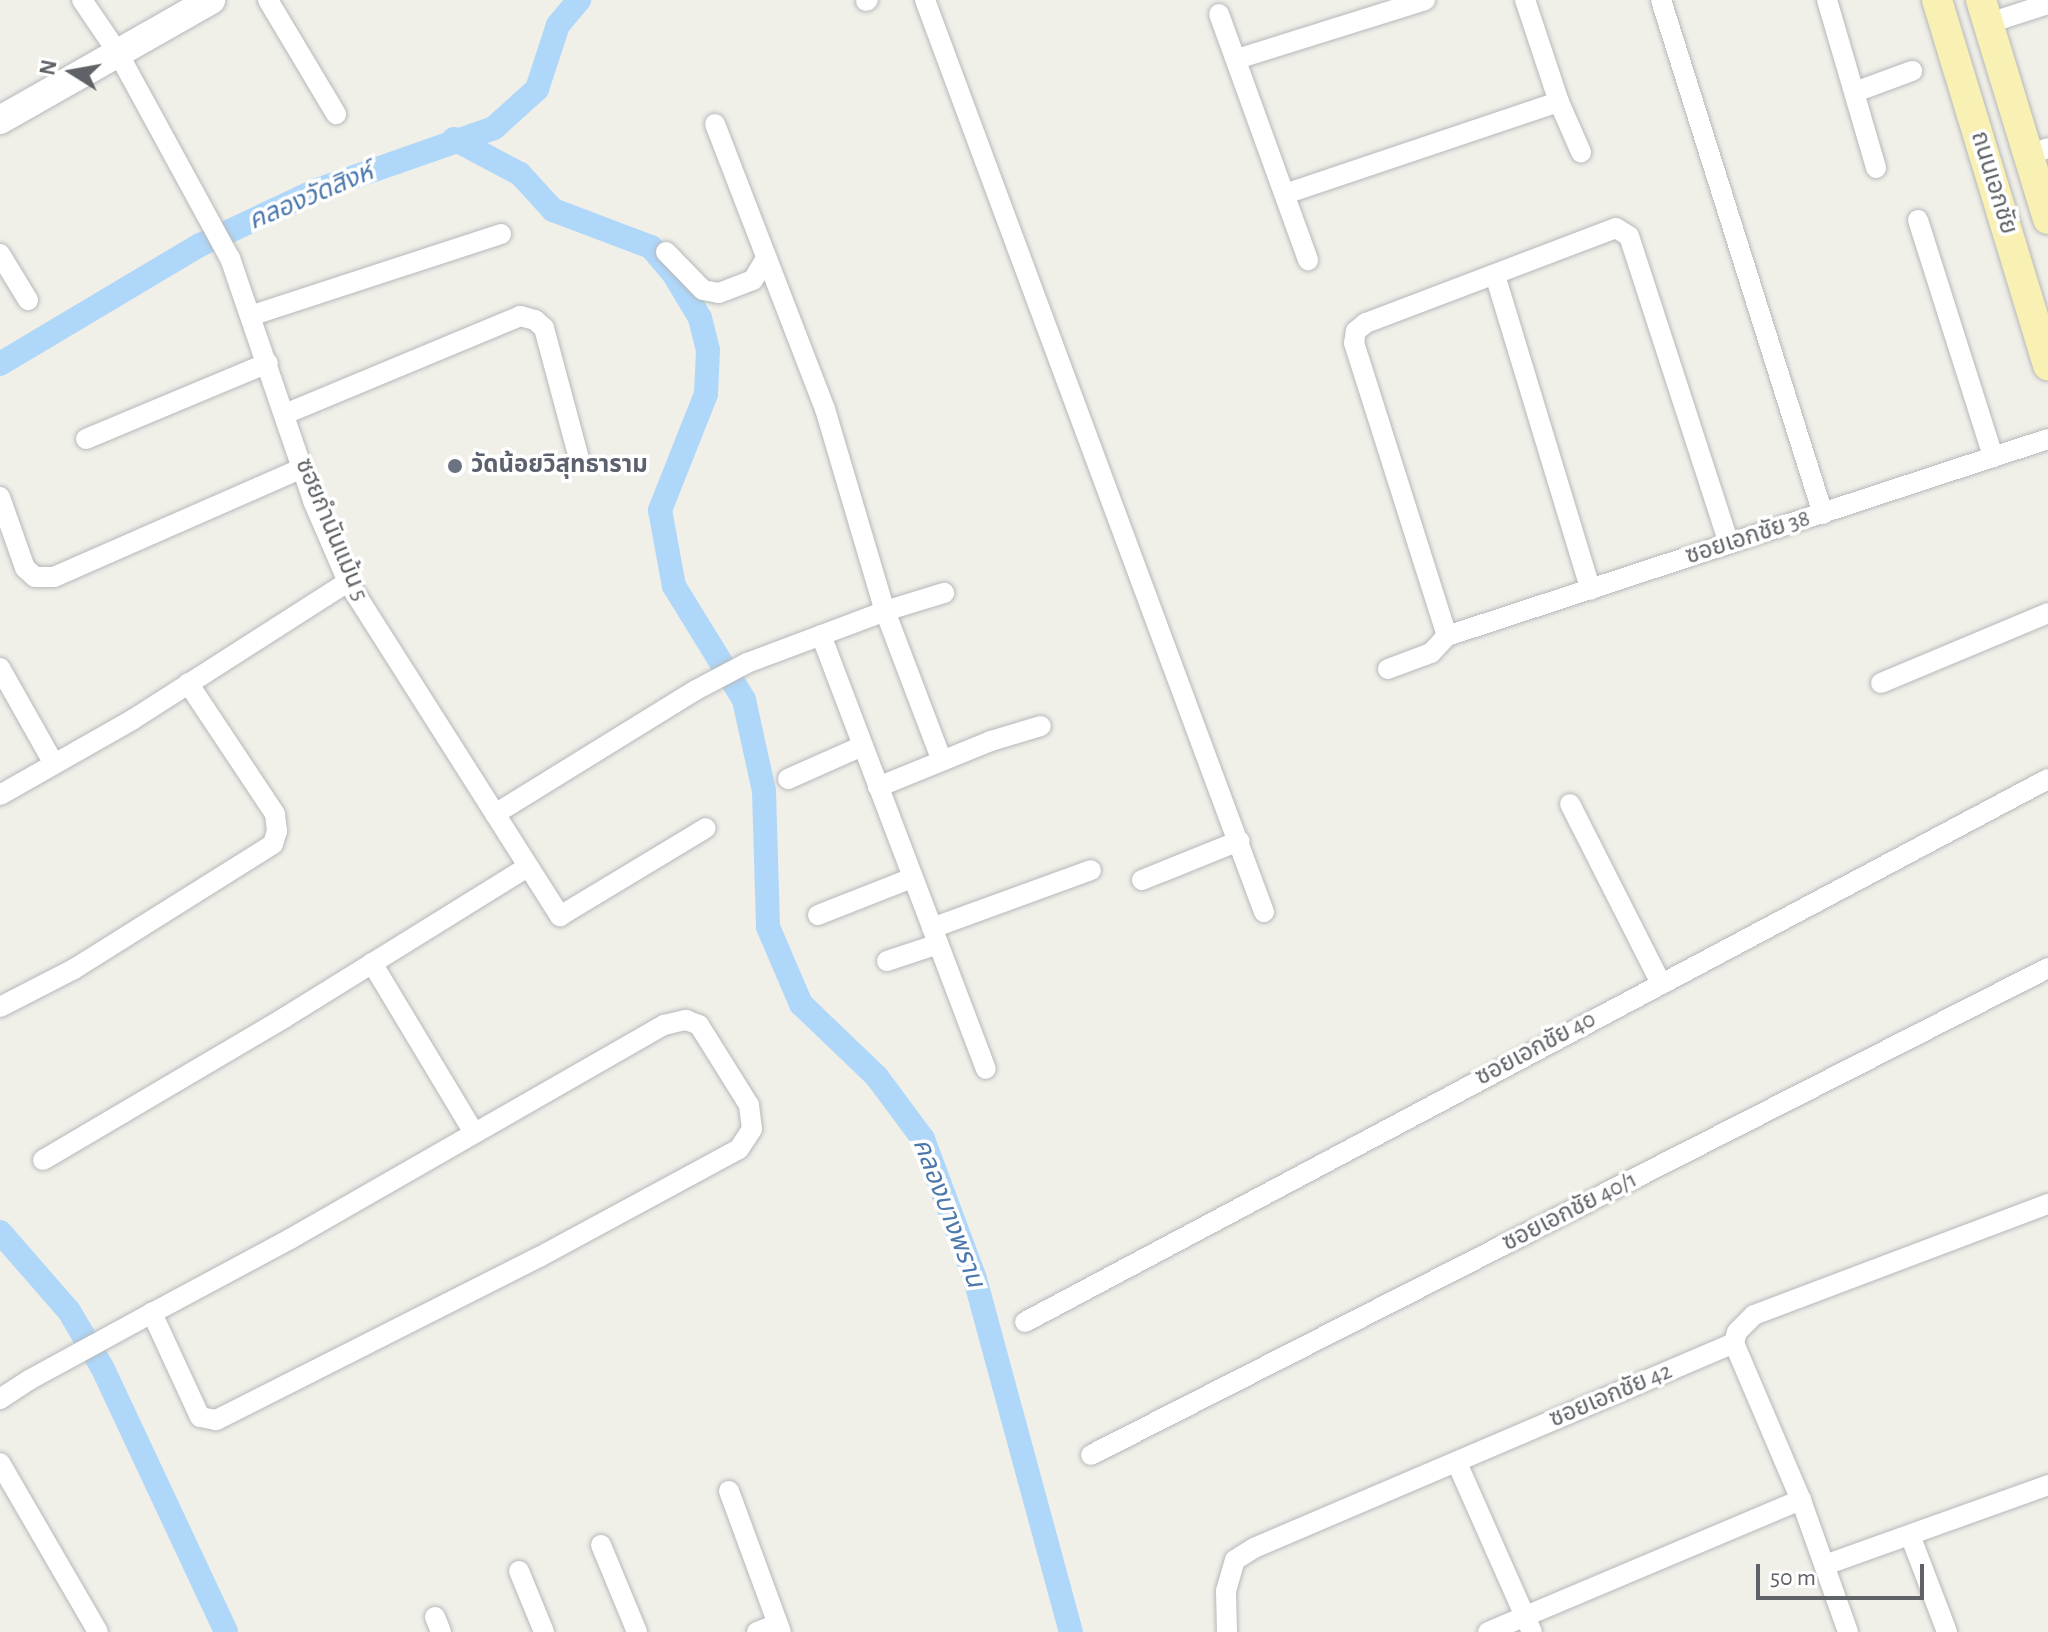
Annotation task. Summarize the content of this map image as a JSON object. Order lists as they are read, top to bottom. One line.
{"streets":{"main road":["ถนนเอกชัย"],"street":["ซฮยกำนันแม้น 5","ซอยเอกชัย 38","ซอยเอกชัย 40","ซอยเอกชัย 40/1","ซอยเอกชัย 42"]},"water":["คลองวัดสิงห์","คลองบางพราน"],"places":["วัดน้อยวิสุทธาราม"],"scale_bar":"50 m","north":"left"}
